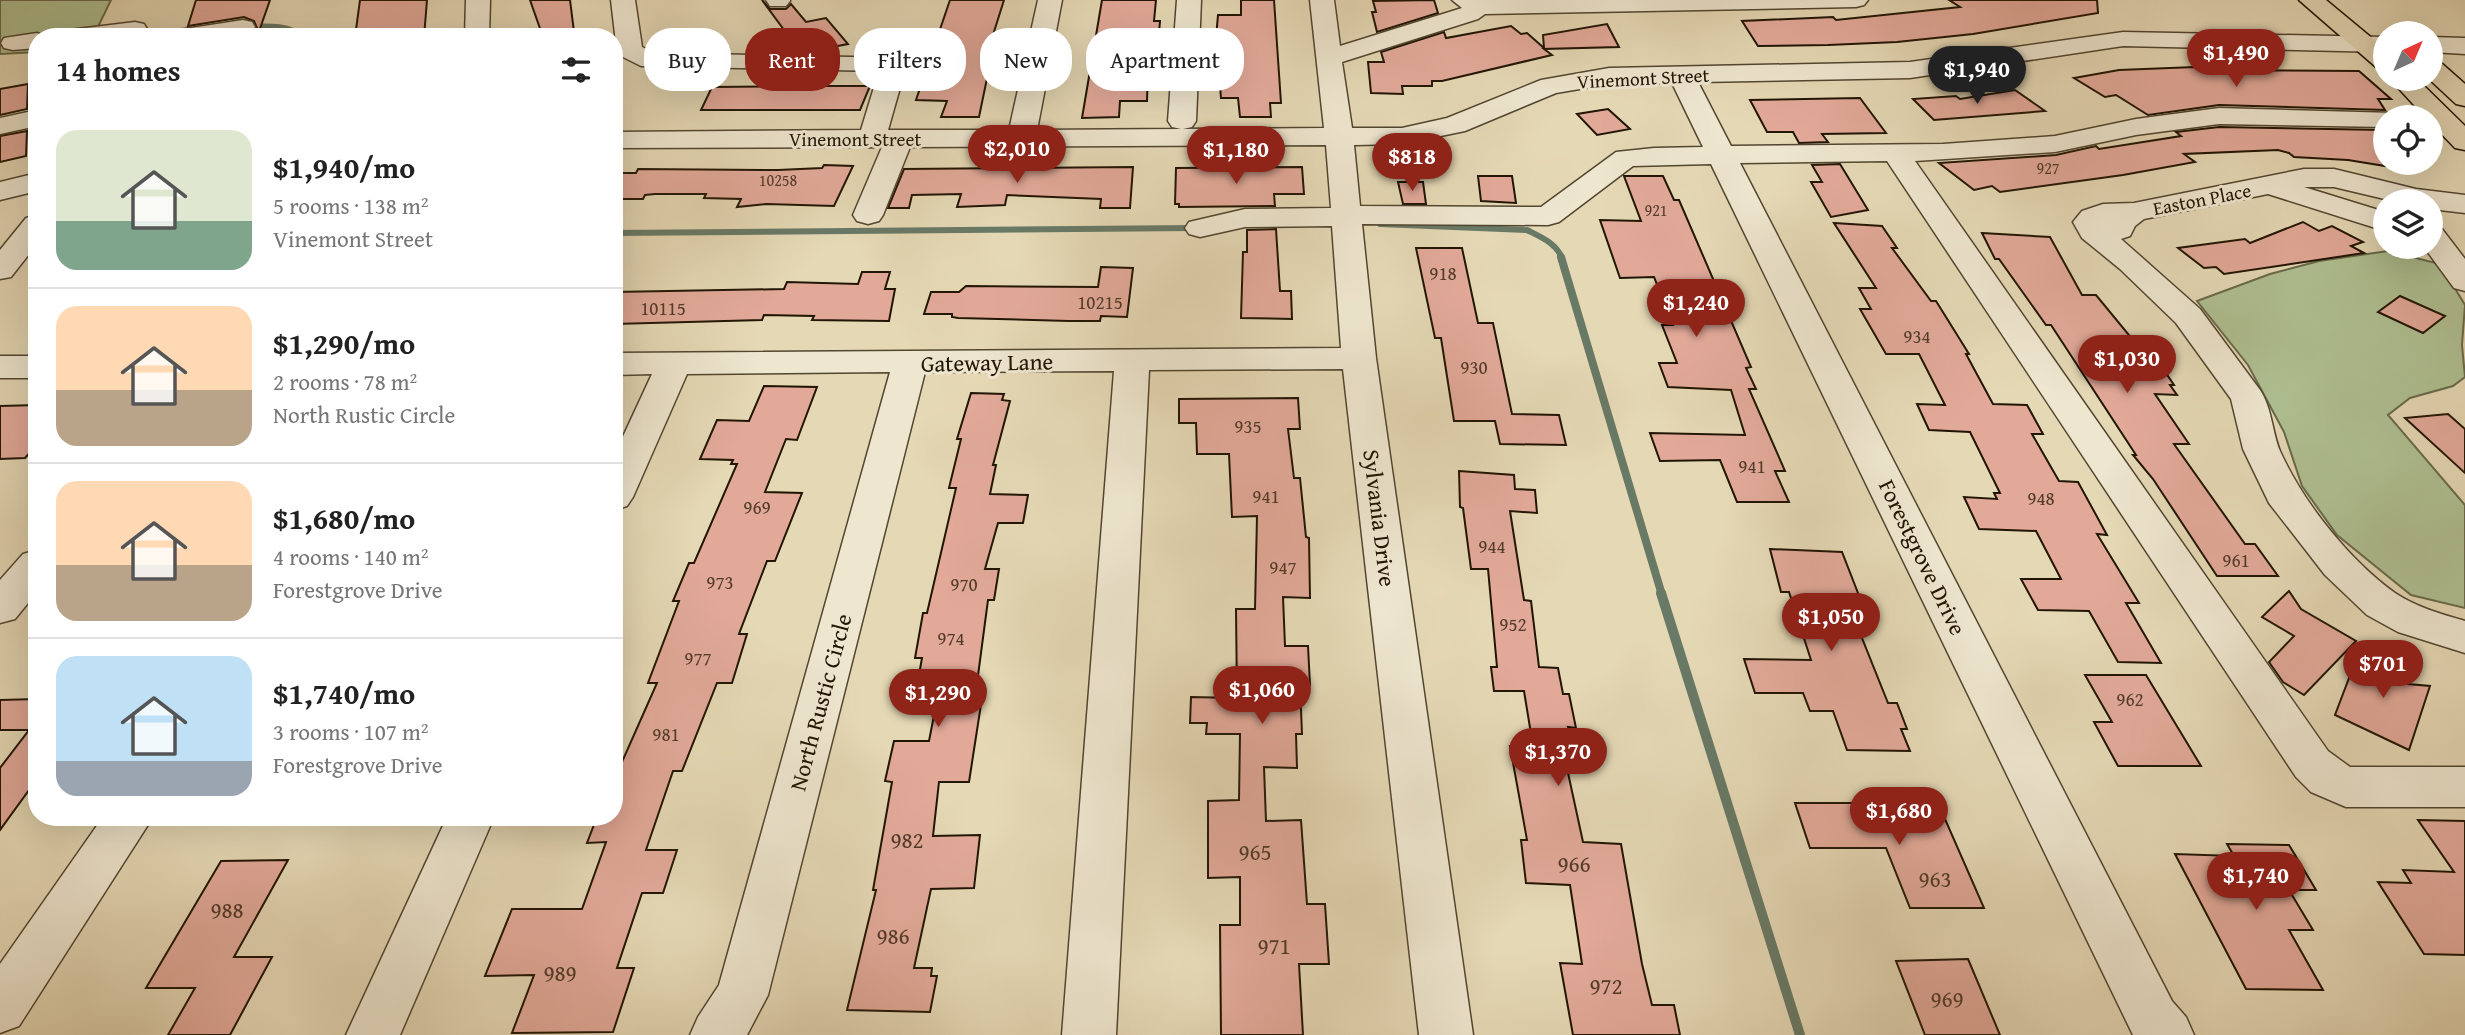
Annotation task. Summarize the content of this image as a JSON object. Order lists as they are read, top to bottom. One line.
{"streets":{"street":["Vinemont Street","Easton Place","Gateway Lane","Sylvania Drive","Forestgrove Drive","North Rustic Circle"]},"crossings":[["Vinemont Street","Sylvania Drive"],["Vinemont Street","Forestgrove Drive"],["Gateway Lane","Sylvania Drive"],["Gateway Lane","North Rustic Circle"]],"house_numbers":["927","10258","921","918","10215","10115","934","930","935","941","941","948","969","944","961","947","973","970","952","974","977","962","981","982","965","966","963","988","986","971","989","972","969"],"north":"top right","page":{"chip":["Buy","Rent","Filters","New","Apartment"],"heading":"14 homes","price":["$1,490","$1,940","$2,010","$1,180","$818","$1,240","$1,030","$1,050","$701","$1,060","$1,290","$1,370","$1,680","$1,740"],"list":[{"name":"$1,940/mo","note":"5 rooms · 138 m² · Vinemont Street"},{"name":"$1,290/mo","note":"2 rooms · 78 m² · North Rustic Circle"},{"name":"$1,680/mo","note":"4 rooms · 140 m² · Forestgrove Drive"},{"name":"$1,740/mo","note":"3 rooms · 107 m² · Forestgrove Drive"}]}}
